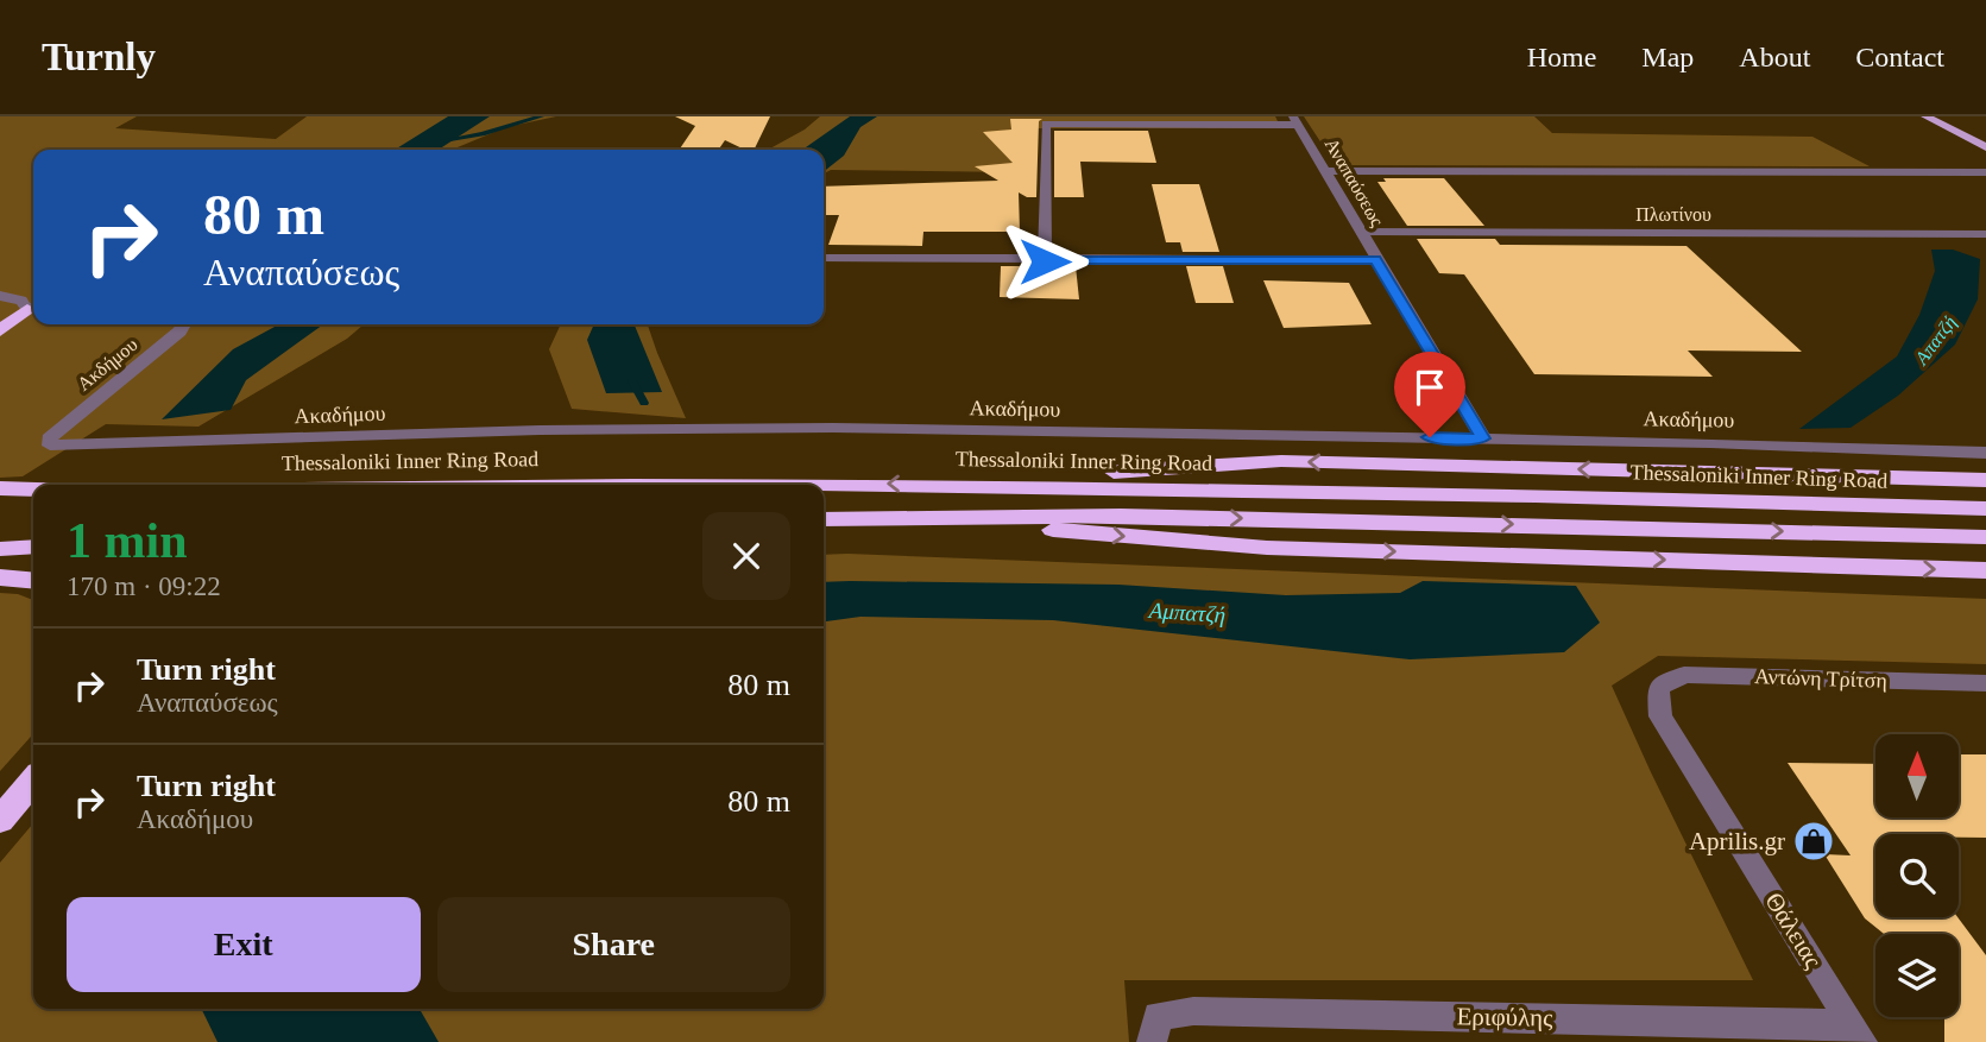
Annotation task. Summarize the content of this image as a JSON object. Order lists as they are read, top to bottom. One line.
{"streets":{"highway":["Thessaloniki Inner Ring Road"],"street":["Αναπαύσεως","Πλωτίνου","Ακδήμου","Ακαδήμου","Αντώνη Τρίτση","Θάλειας","Εριφύλης"]},"crossings":[["Αναπαύσεως","Πλωτίνου"],["Αναπαύσεως","Ακαδήμου"],["Ακδήμου","Ακαδήμου"],["Αντώνη Τρίτση","Θάλειας"],["Θάλειας","Εριφύλης"]],"water":["Απατζή","Αμπατζή"],"places":{"shop":["Aprilis.gr"]},"north":"top","page":{"header":"Turnly","nav":["Home","Map","About","Contact"],"turn":["80 m","Αναπαύσεως"],"heading":["1 min","170 m · 09:22"],"list":[{"name":"Turn right","note":"Αναπαύσεως","value":"80 m"},{"name":"Turn right","note":"Ακαδήμου","value":"80 m"}],"buttons":["Exit","Share"]}}
